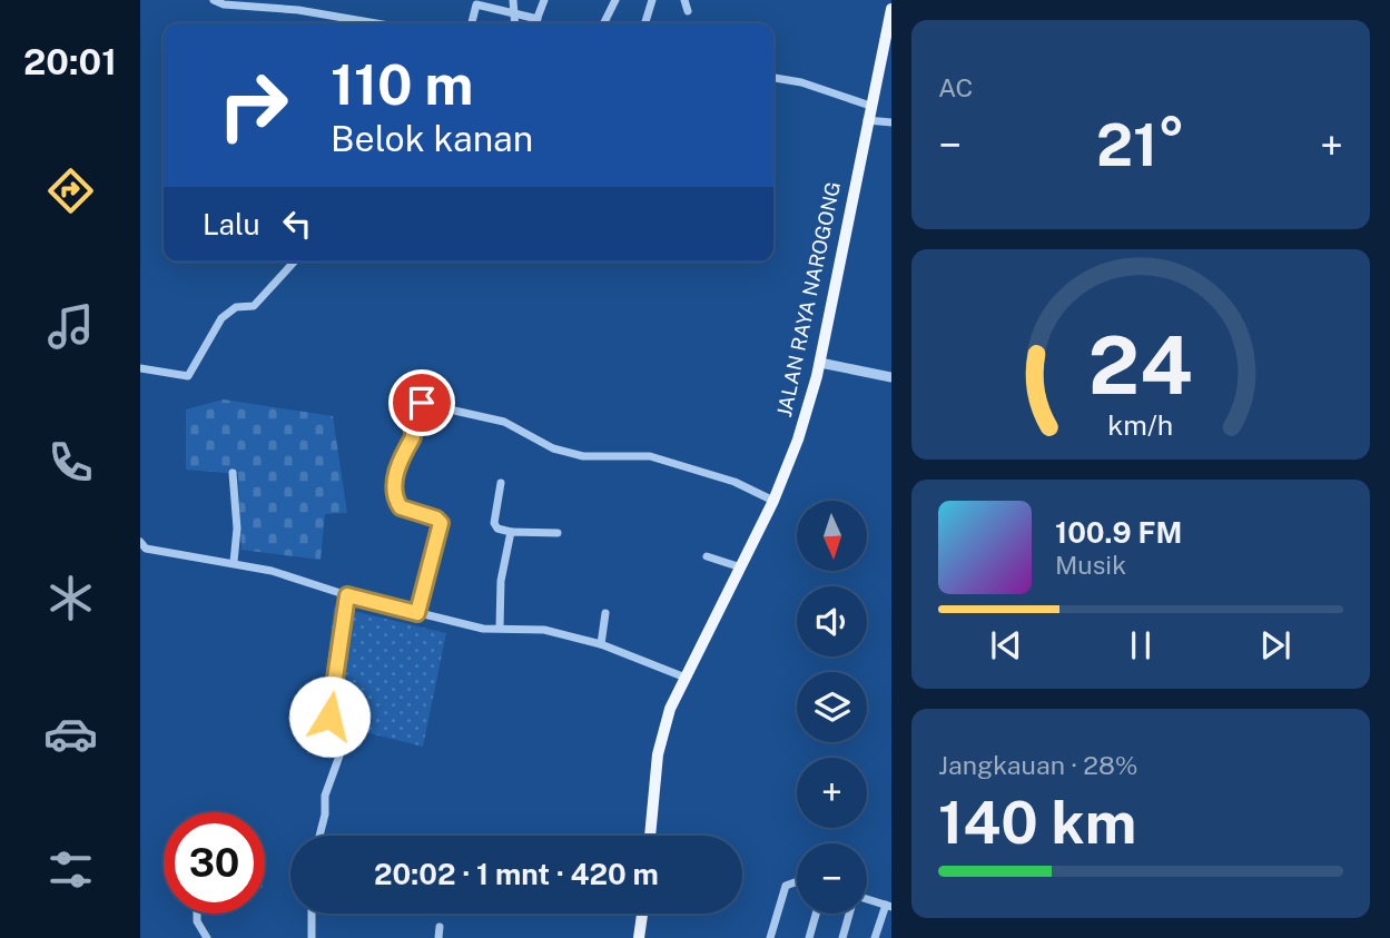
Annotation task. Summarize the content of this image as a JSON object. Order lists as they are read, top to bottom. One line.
{"streets":{"main road":["JALAN RAYA NAROGONG"]},"north":"bottom","page":{"tabs":"20:01","tile":["AC",["Jangkauan · 28%","140 km"]],"turn":["110 m","Belok kanan"],"heat":["−","21°","+"],"then":"Lalu","map_buttons":["+","−"],"song":["100.9 FM","Musik"],"limit":"30","trip":"20:02 · 1 mnt · 420 m","gauge":["24","km/h"]}}
